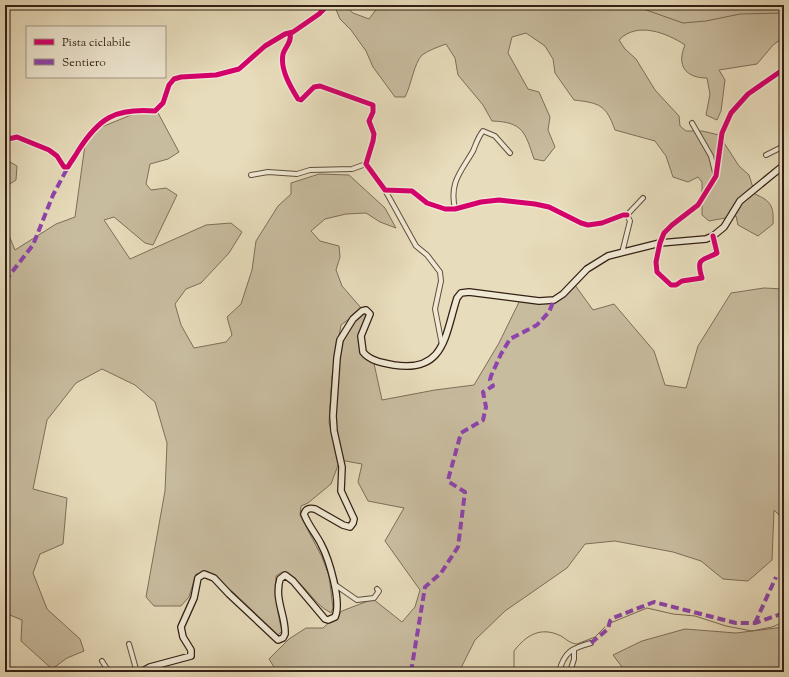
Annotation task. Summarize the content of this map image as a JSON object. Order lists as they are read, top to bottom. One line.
{"legend":["Pista ciclabile","Sentiero"]}
